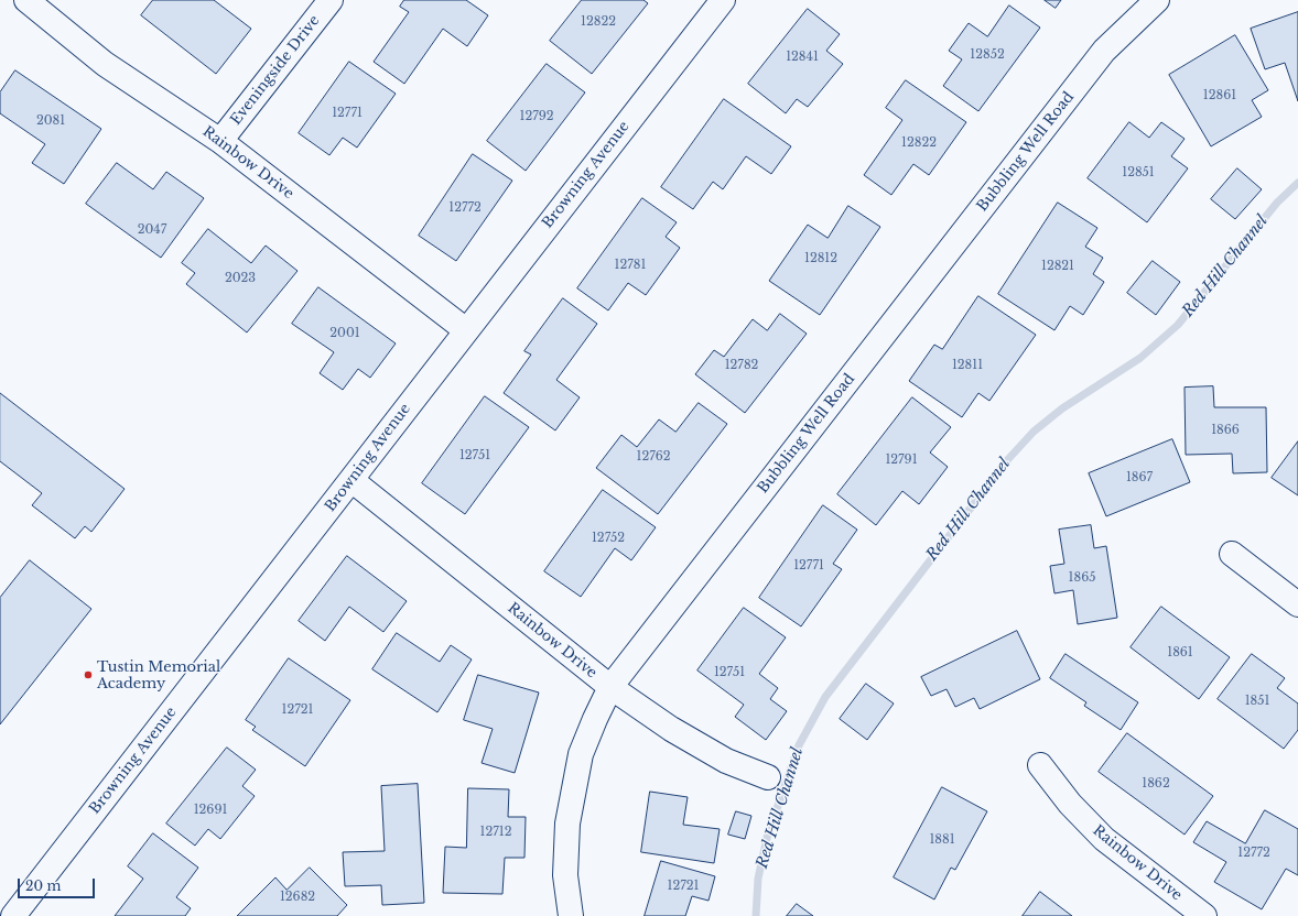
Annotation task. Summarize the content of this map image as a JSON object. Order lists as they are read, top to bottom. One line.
{"streets":{"street":["Eveningside Drive","Bubbling Well Road","Rainbow Drive","Browning Avenue"]},"crossings":[["Eveningside Drive","Rainbow Drive"],["Bubbling Well Road","Rainbow Drive"],["Rainbow Drive","Browning Avenue"]],"water":["Red Hill Channel"],"places":["Tustin Memorial Academy"],"house_numbers":["12822","12852","12841","12861","12771","12792","2081","12822","12851","12772","2047","12812","12781","12821","2023","2001","12782","12811","1866","12751","12762","12791","1867","12752","12771","1865","1861","12751","1851","12721","1862","12691","12712","1881","12772","12721","12682"],"scale_bar":"20 m"}
